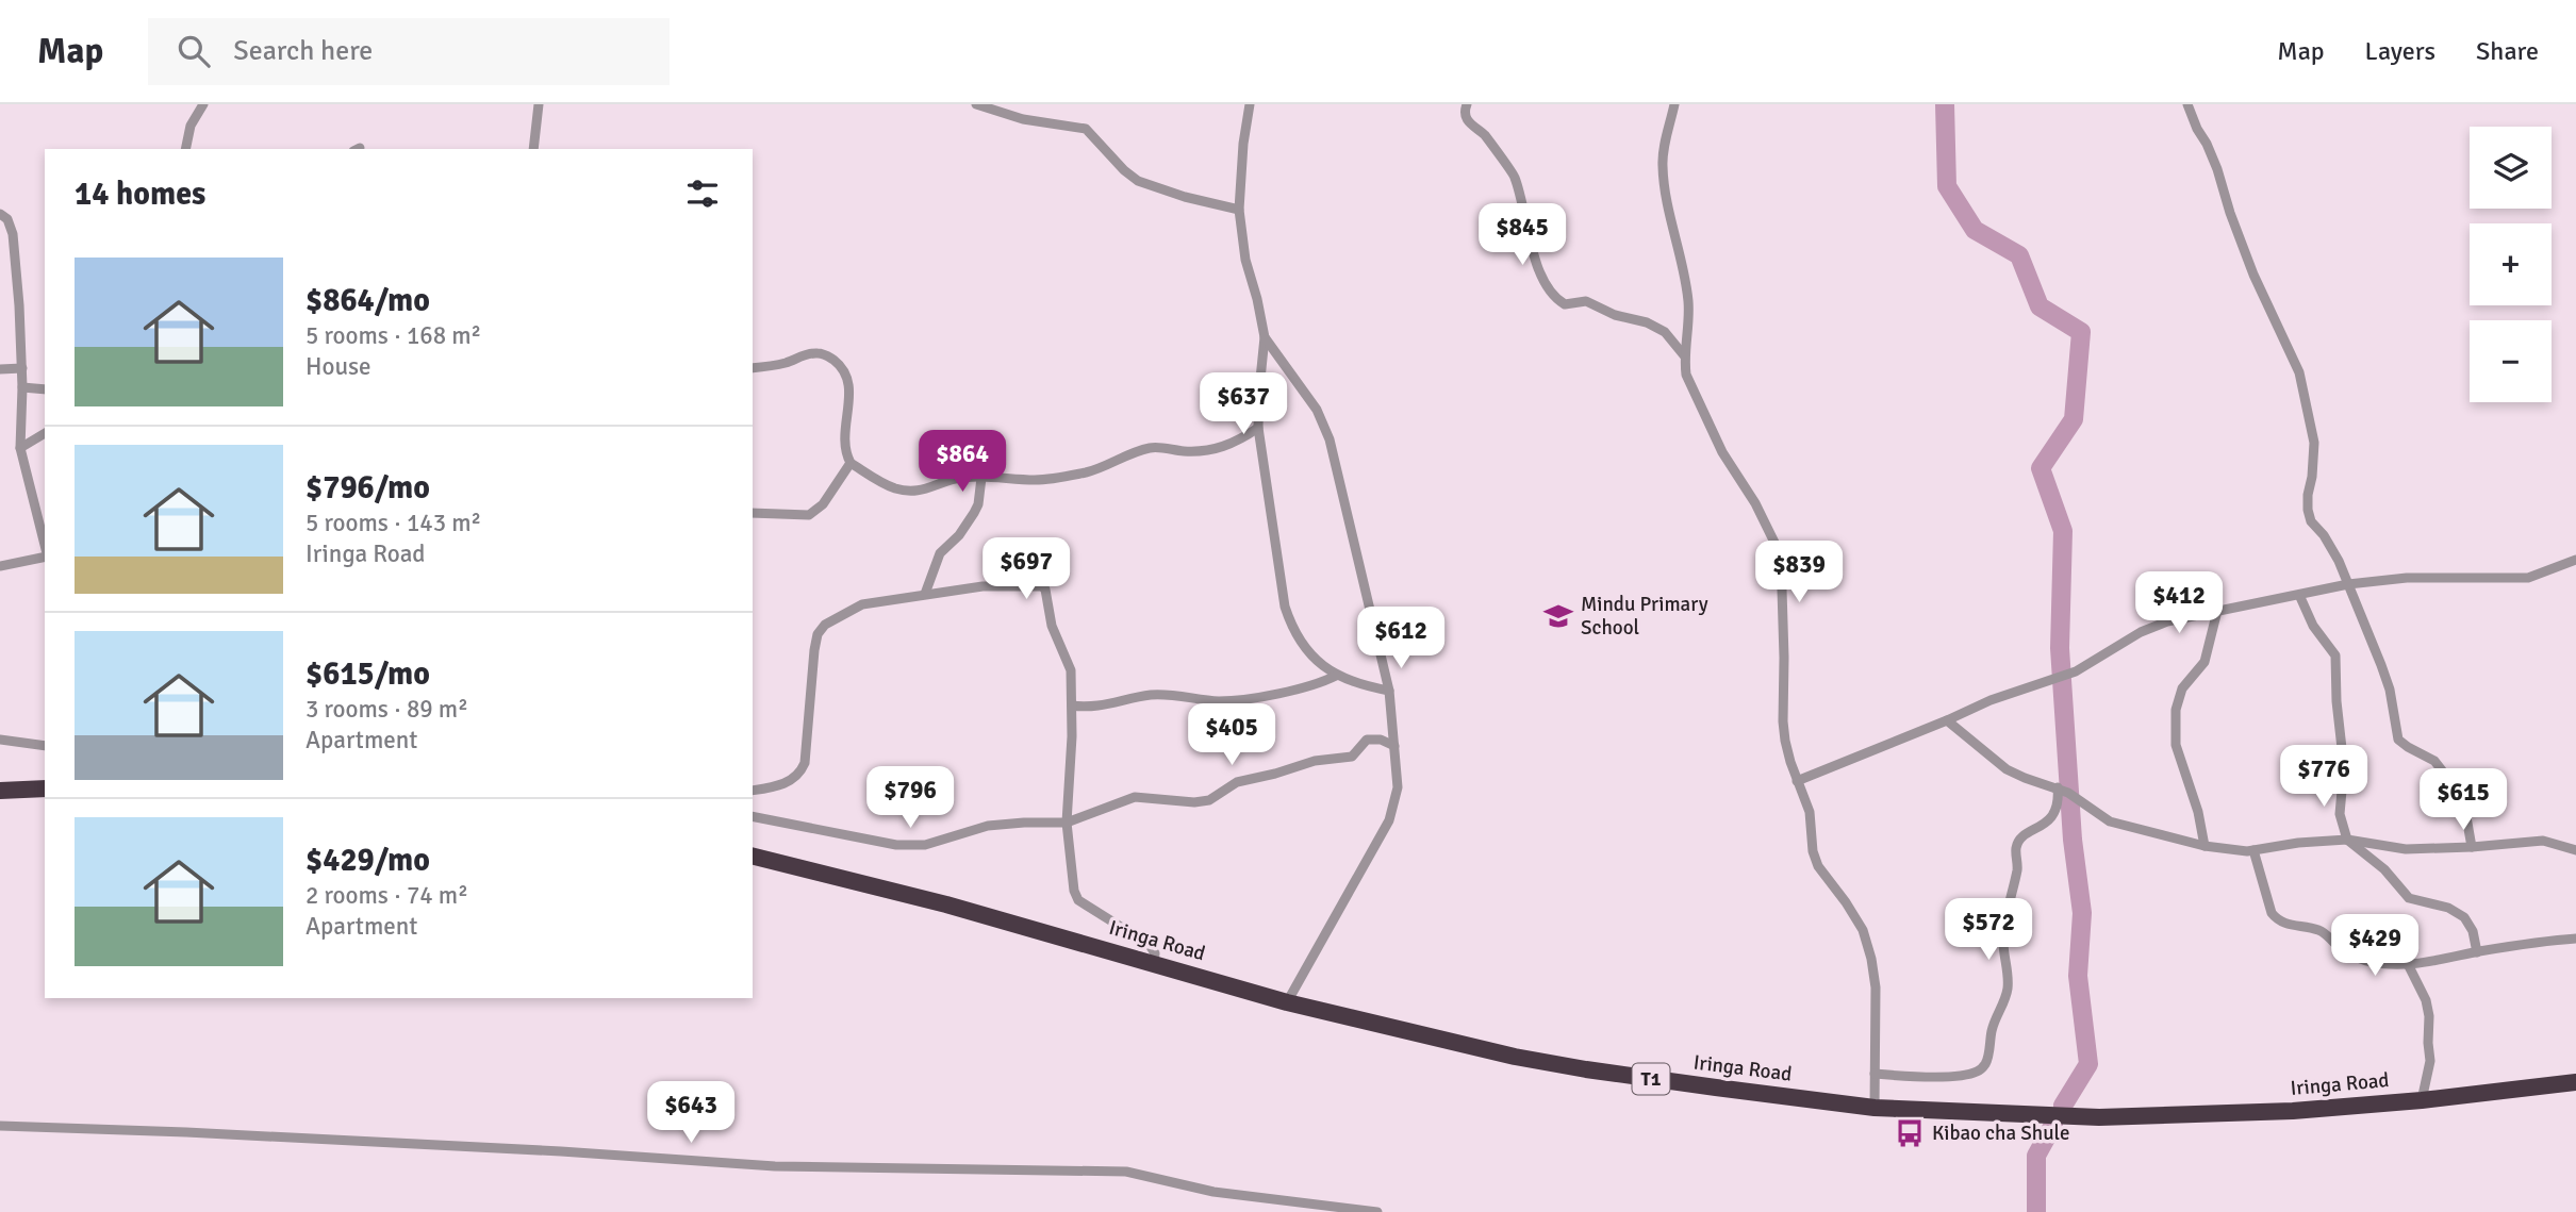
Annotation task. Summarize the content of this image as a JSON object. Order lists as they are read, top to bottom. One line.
{"streets":{"highway":["Iringa Road","T1"]},"places":{"school or university":["Mindu Primary School"],"bus stop":["Kibao cha Shule"]},"page":{"header":"Map","search":"Search here","nav":["Map","Layers","Share"],"map_buttons":["+","−"],"heading":"14 homes","price":["$845","$637","$864","$697","$839","$412","$612","$405","$776","$796","$615","$572","$429","$643"],"list":[{"name":"$864/mo","note":"5 rooms · 168 m² · House"},{"name":"$796/mo","note":"5 rooms · 143 m² · Iringa Road"},{"name":"$615/mo","note":"3 rooms · 89 m² · Apartment"},{"name":"$429/mo","note":"2 rooms · 74 m² · Apartment"}]}}
